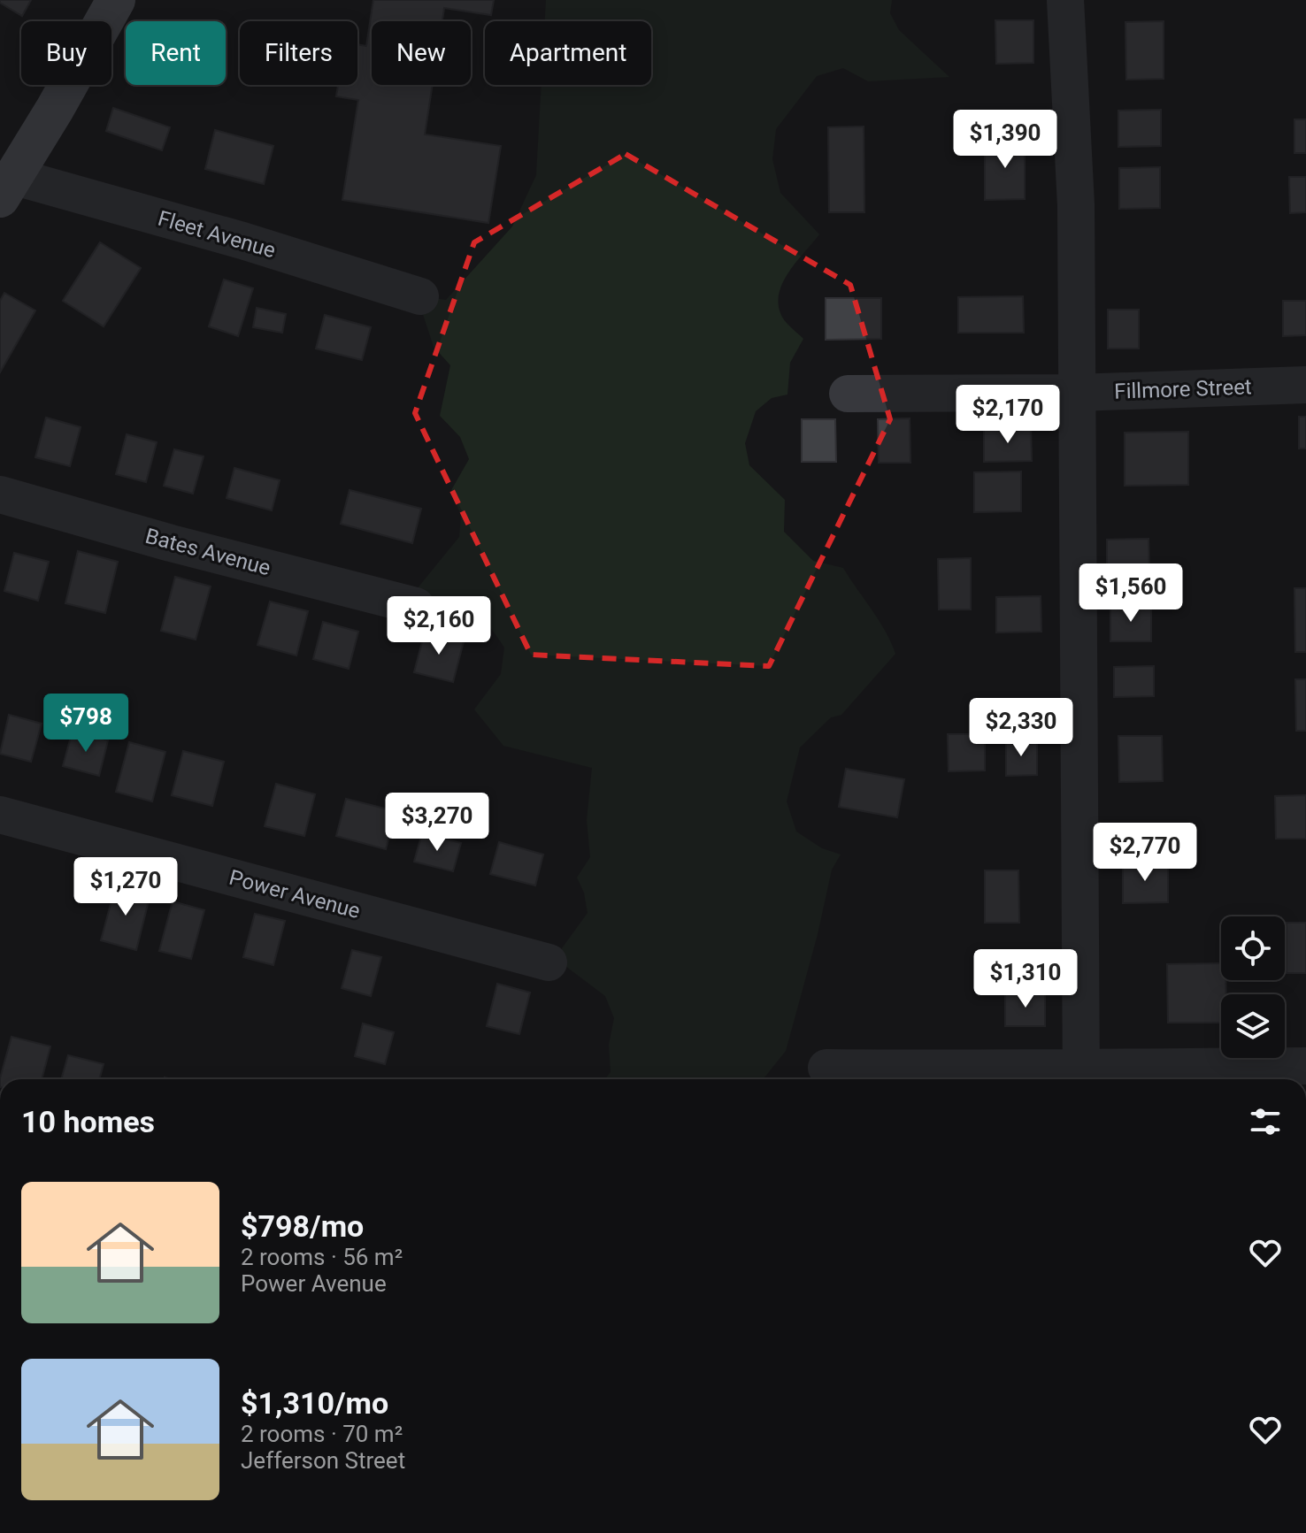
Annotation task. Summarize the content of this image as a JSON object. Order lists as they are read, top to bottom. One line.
{"streets":{"street":["Fleet Avenue","Fillmore Street","Bates Avenue","Power Avenue"]},"page":{"chip":["Buy","Rent","Filters","New","Apartment"],"price":["$1,390","$2,170","$1,560","$2,160","$798","$2,330","$3,270","$2,770","$1,270","$1,310"],"heading":"10 homes","list":[{"name":"$798/mo","note":"2 rooms · 56 m² · Power Avenue"},{"name":"$1,310/mo","note":"2 rooms · 70 m² · Jefferson Street"}]}}
